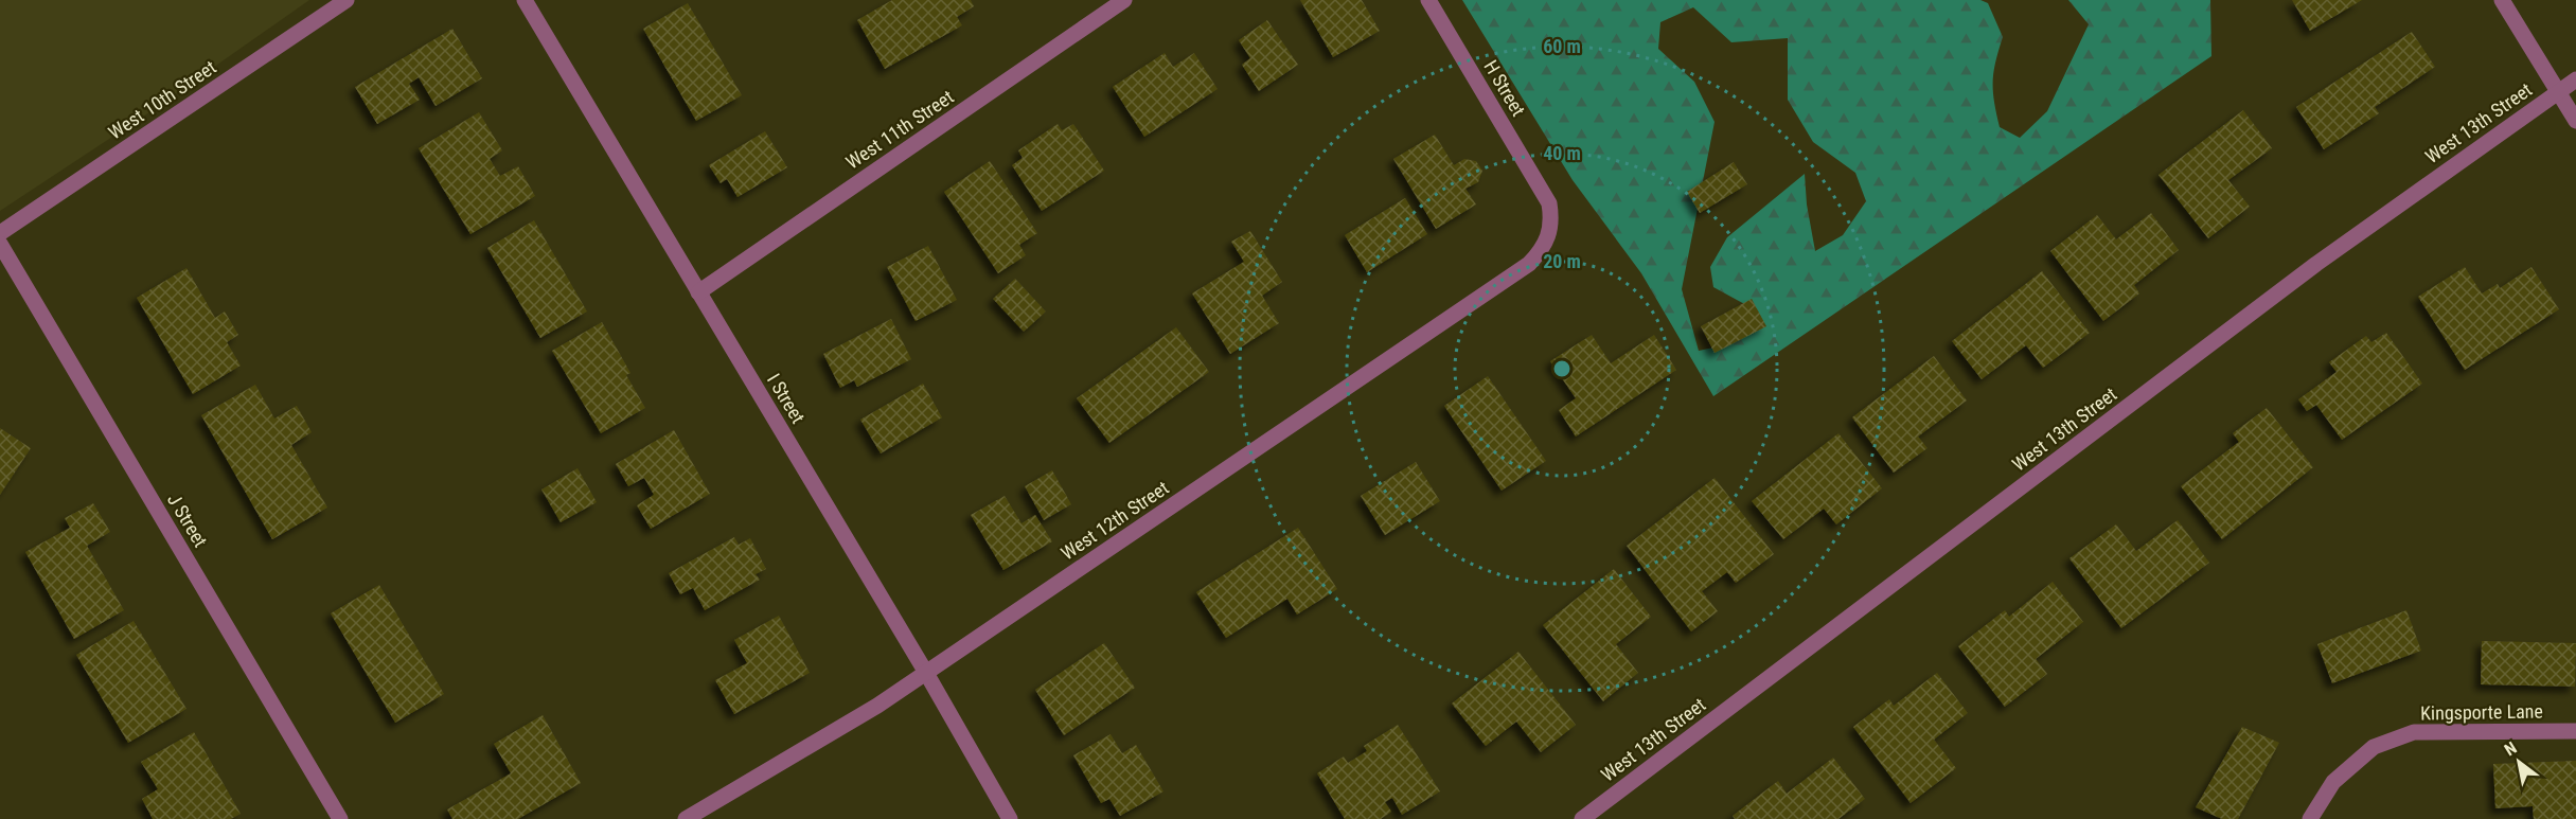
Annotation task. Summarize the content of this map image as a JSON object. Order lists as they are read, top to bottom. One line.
{"streets":{"street":["H Street","West 10th Street","West 13th Street","West 11th Street","I Street","J Street","West 12th Street","Kingsporte Lane"]},"crossings":[["H Street","West 12th Street"],["West 11th Street","I Street"],["I Street","West 12th Street"]],"north":"top left","rings":["60 m","40 m","20 m"]}
